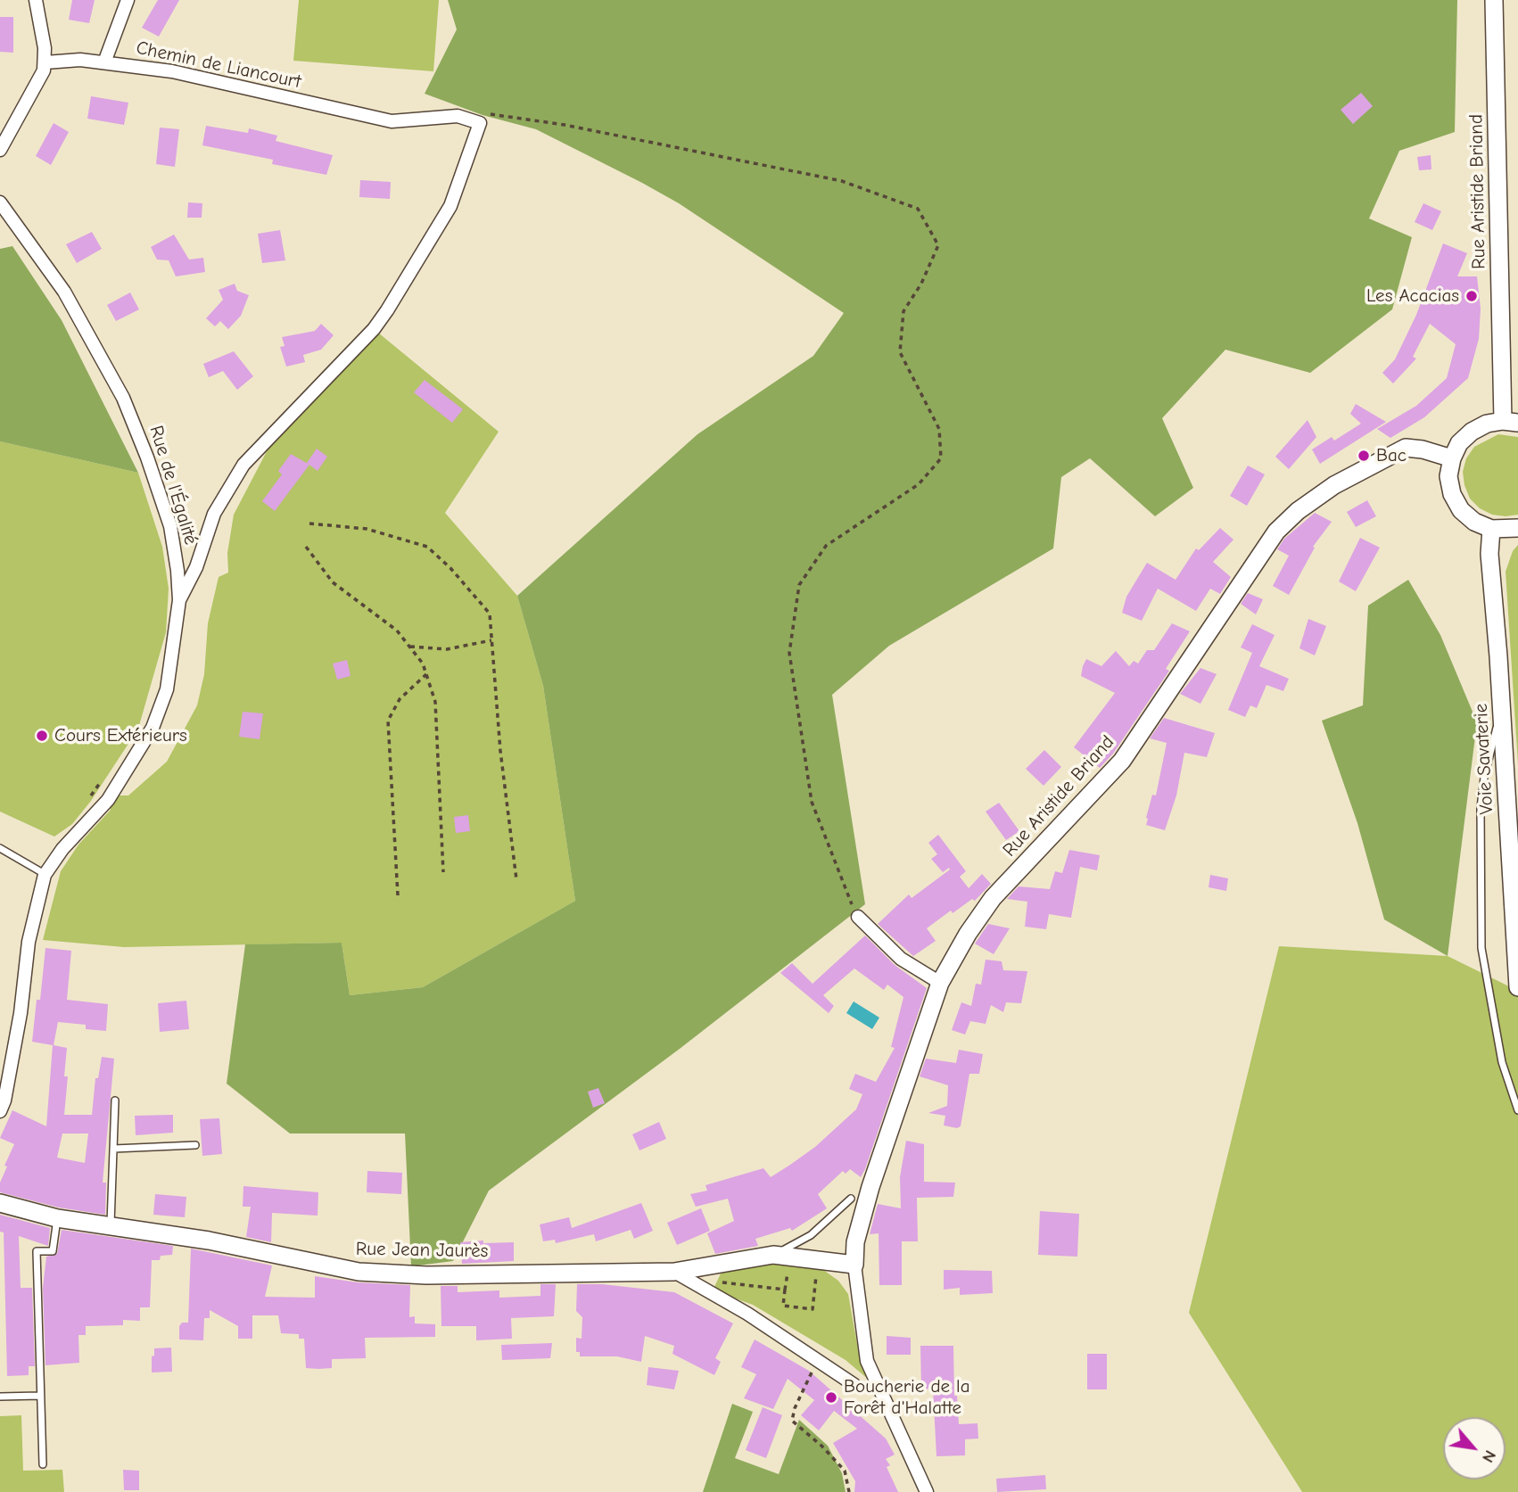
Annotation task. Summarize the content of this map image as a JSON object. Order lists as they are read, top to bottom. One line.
{"streets":{"street":["Chemin de Liancourt","Rue Aristide Briand","Rue de l'Égalité","Voie Savaterie","Rue Jean Jaurès"]},"crossings":[["Rue Aristide Briand","Rue Jean Jaurès"]],"places":["Les Acacias","Bac","Cours Extérieurs","Boucherie de la Forêt d'Halatte"],"north":"bottom right"}
